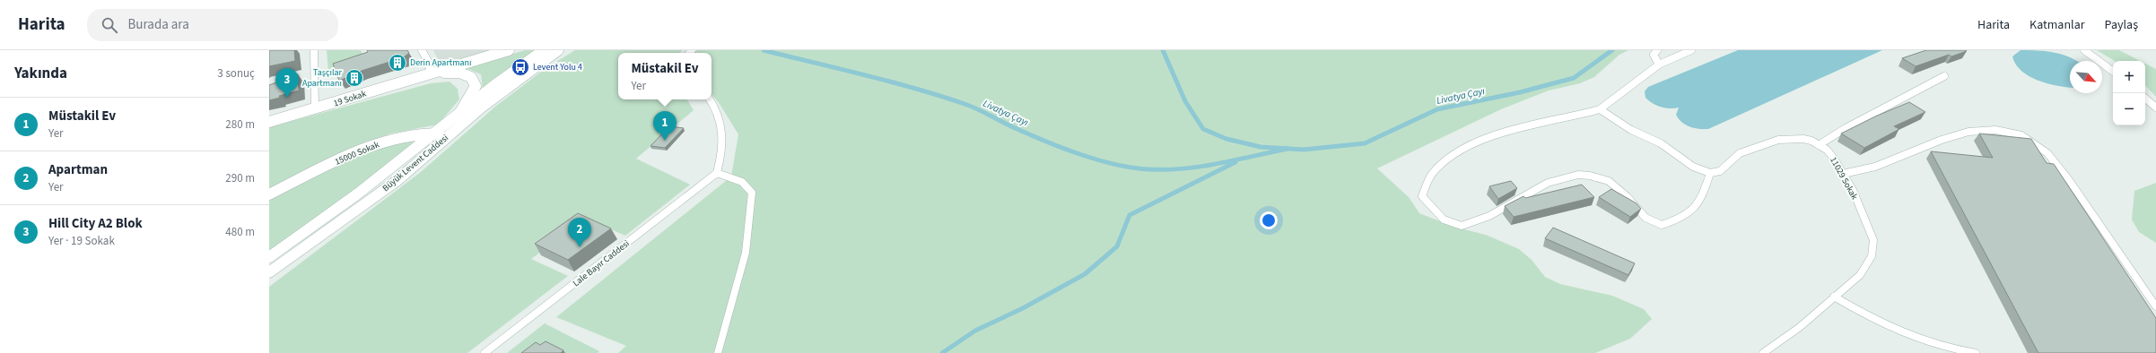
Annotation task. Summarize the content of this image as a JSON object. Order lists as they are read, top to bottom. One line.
{"streets":{"street":["19 Sokak","15000 Sokak","Büyük Levent Caddesi"],"lane":["11029 Sokak","Lale Bayır Caddesi"]},"crossings":[["19 Sokak","Büyük Levent Caddesi"],["15000 Sokak","Büyük Levent Caddesi"]],"water":["Livatya Çayı"],"places":{"building":["Derin Apartmanı","Taşçılar Apartmanı"],"bus stop":["Levent Yolu 4"]},"north":"bottom right","page":{"header":"Harita","search":"Burada ara","nav":["Harita","Katmanlar","Paylaş"],"heading":["Yakında","3 sonuç"],"popup":["Müstakil Ev","Yer"],"map_buttons":["+","−"],"pins":["3","1","2"],"list":[{"mark":"1","name":"Müstakil Ev","note":"Yer","value":"280 m"},{"mark":"2","name":"Apartman","note":"Yer","value":"290 m"},{"mark":"3","name":"Hill City A2 Blok","note":"Yer · 19 Sokak","value":"480 m"}]}}
